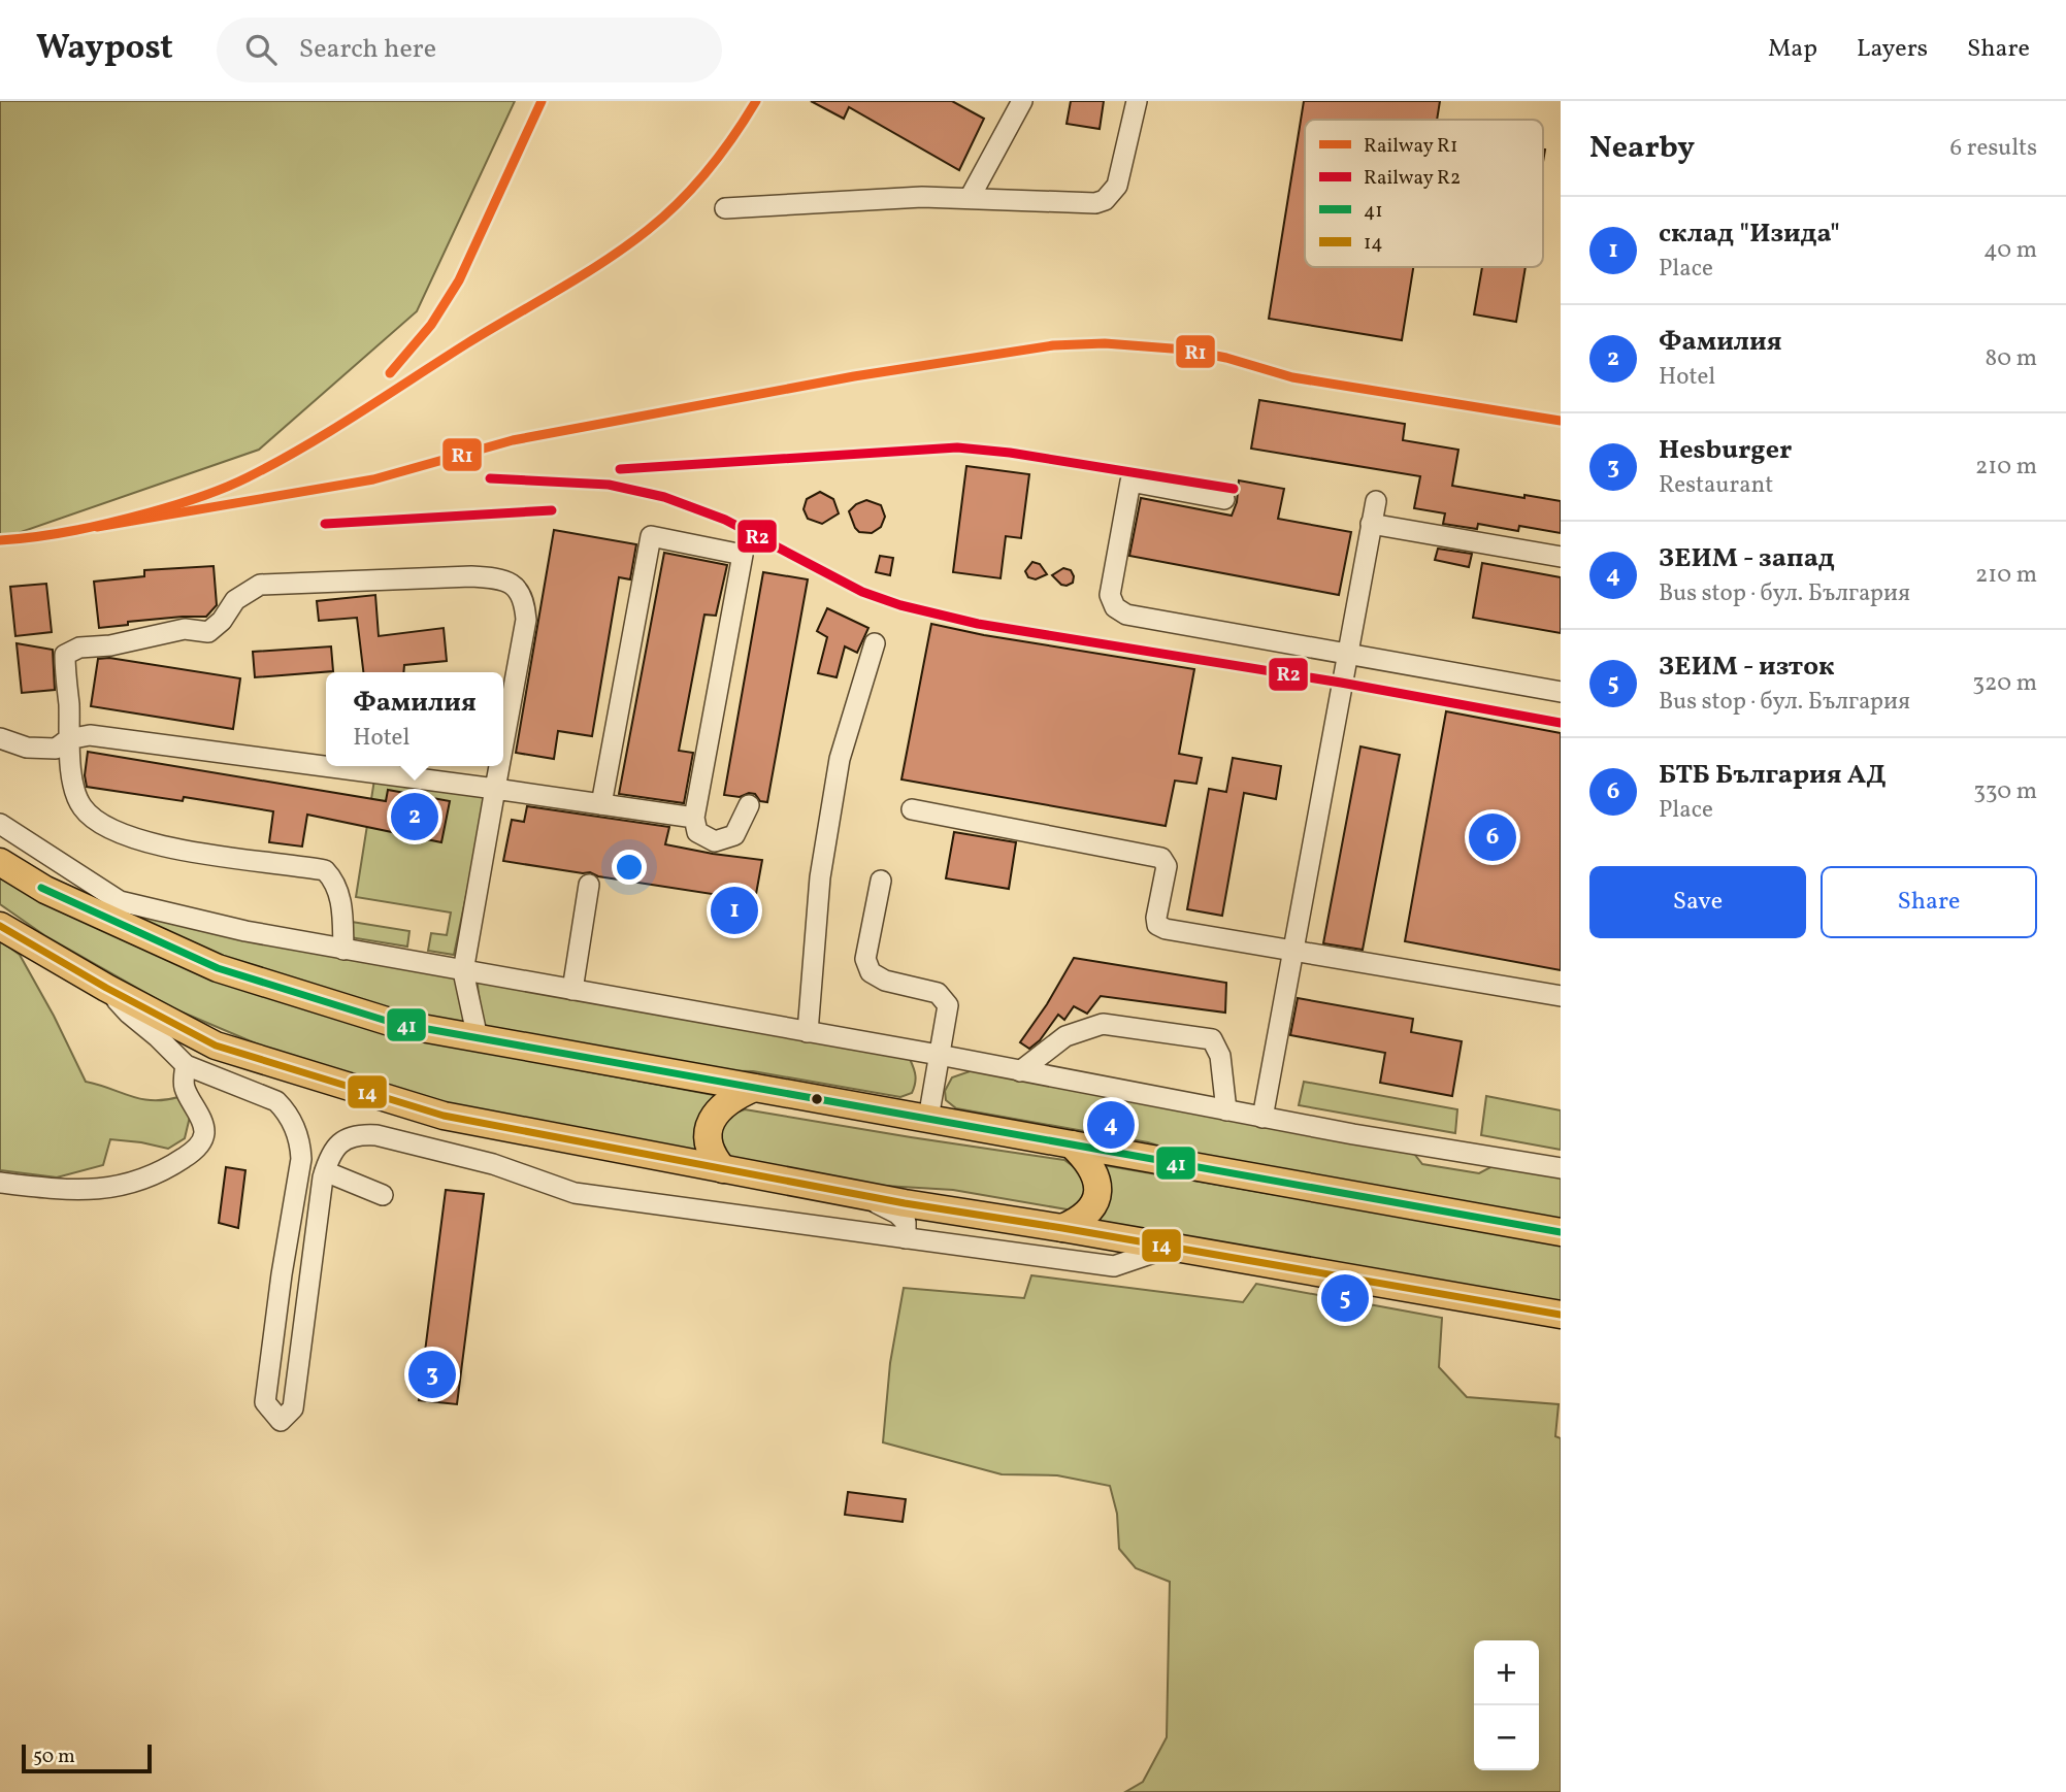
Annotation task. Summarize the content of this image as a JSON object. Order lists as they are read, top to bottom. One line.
{"lines":["rail line R1","rail line R2","transit line 41","transit line 14"],"legend":["Railway R1","Railway R2","41","14"],"scale_bar":"50 m","page":{"header":"Waypost","search":"Search here","nav":["Map","Layers","Share"],"heading":["Nearby","6 results"],"list":[{"mark":"1","name":"склад \"Изида\"","note":"Place","value":"40 m"},{"mark":"2","name":"Фамилия","note":"Hotel","value":"80 m"},{"mark":"3","name":"Hesburger","note":"Restaurant","value":"210 m"},{"mark":"4","name":"ЗЕИМ - запад","note":"Bus stop · бул. България","value":"210 m"},{"mark":"5","name":"ЗЕИМ - изток","note":"Bus stop · бул. България","value":"320 m"},{"mark":"6","name":"БТБ България АД","note":"Place","value":"330 m"}],"popup":["Фамилия","Hotel"],"pins":["2","6","1","4","5","3"],"buttons":["Save","Share"],"map_buttons":["+","−"],"scale":"50 m"}}
